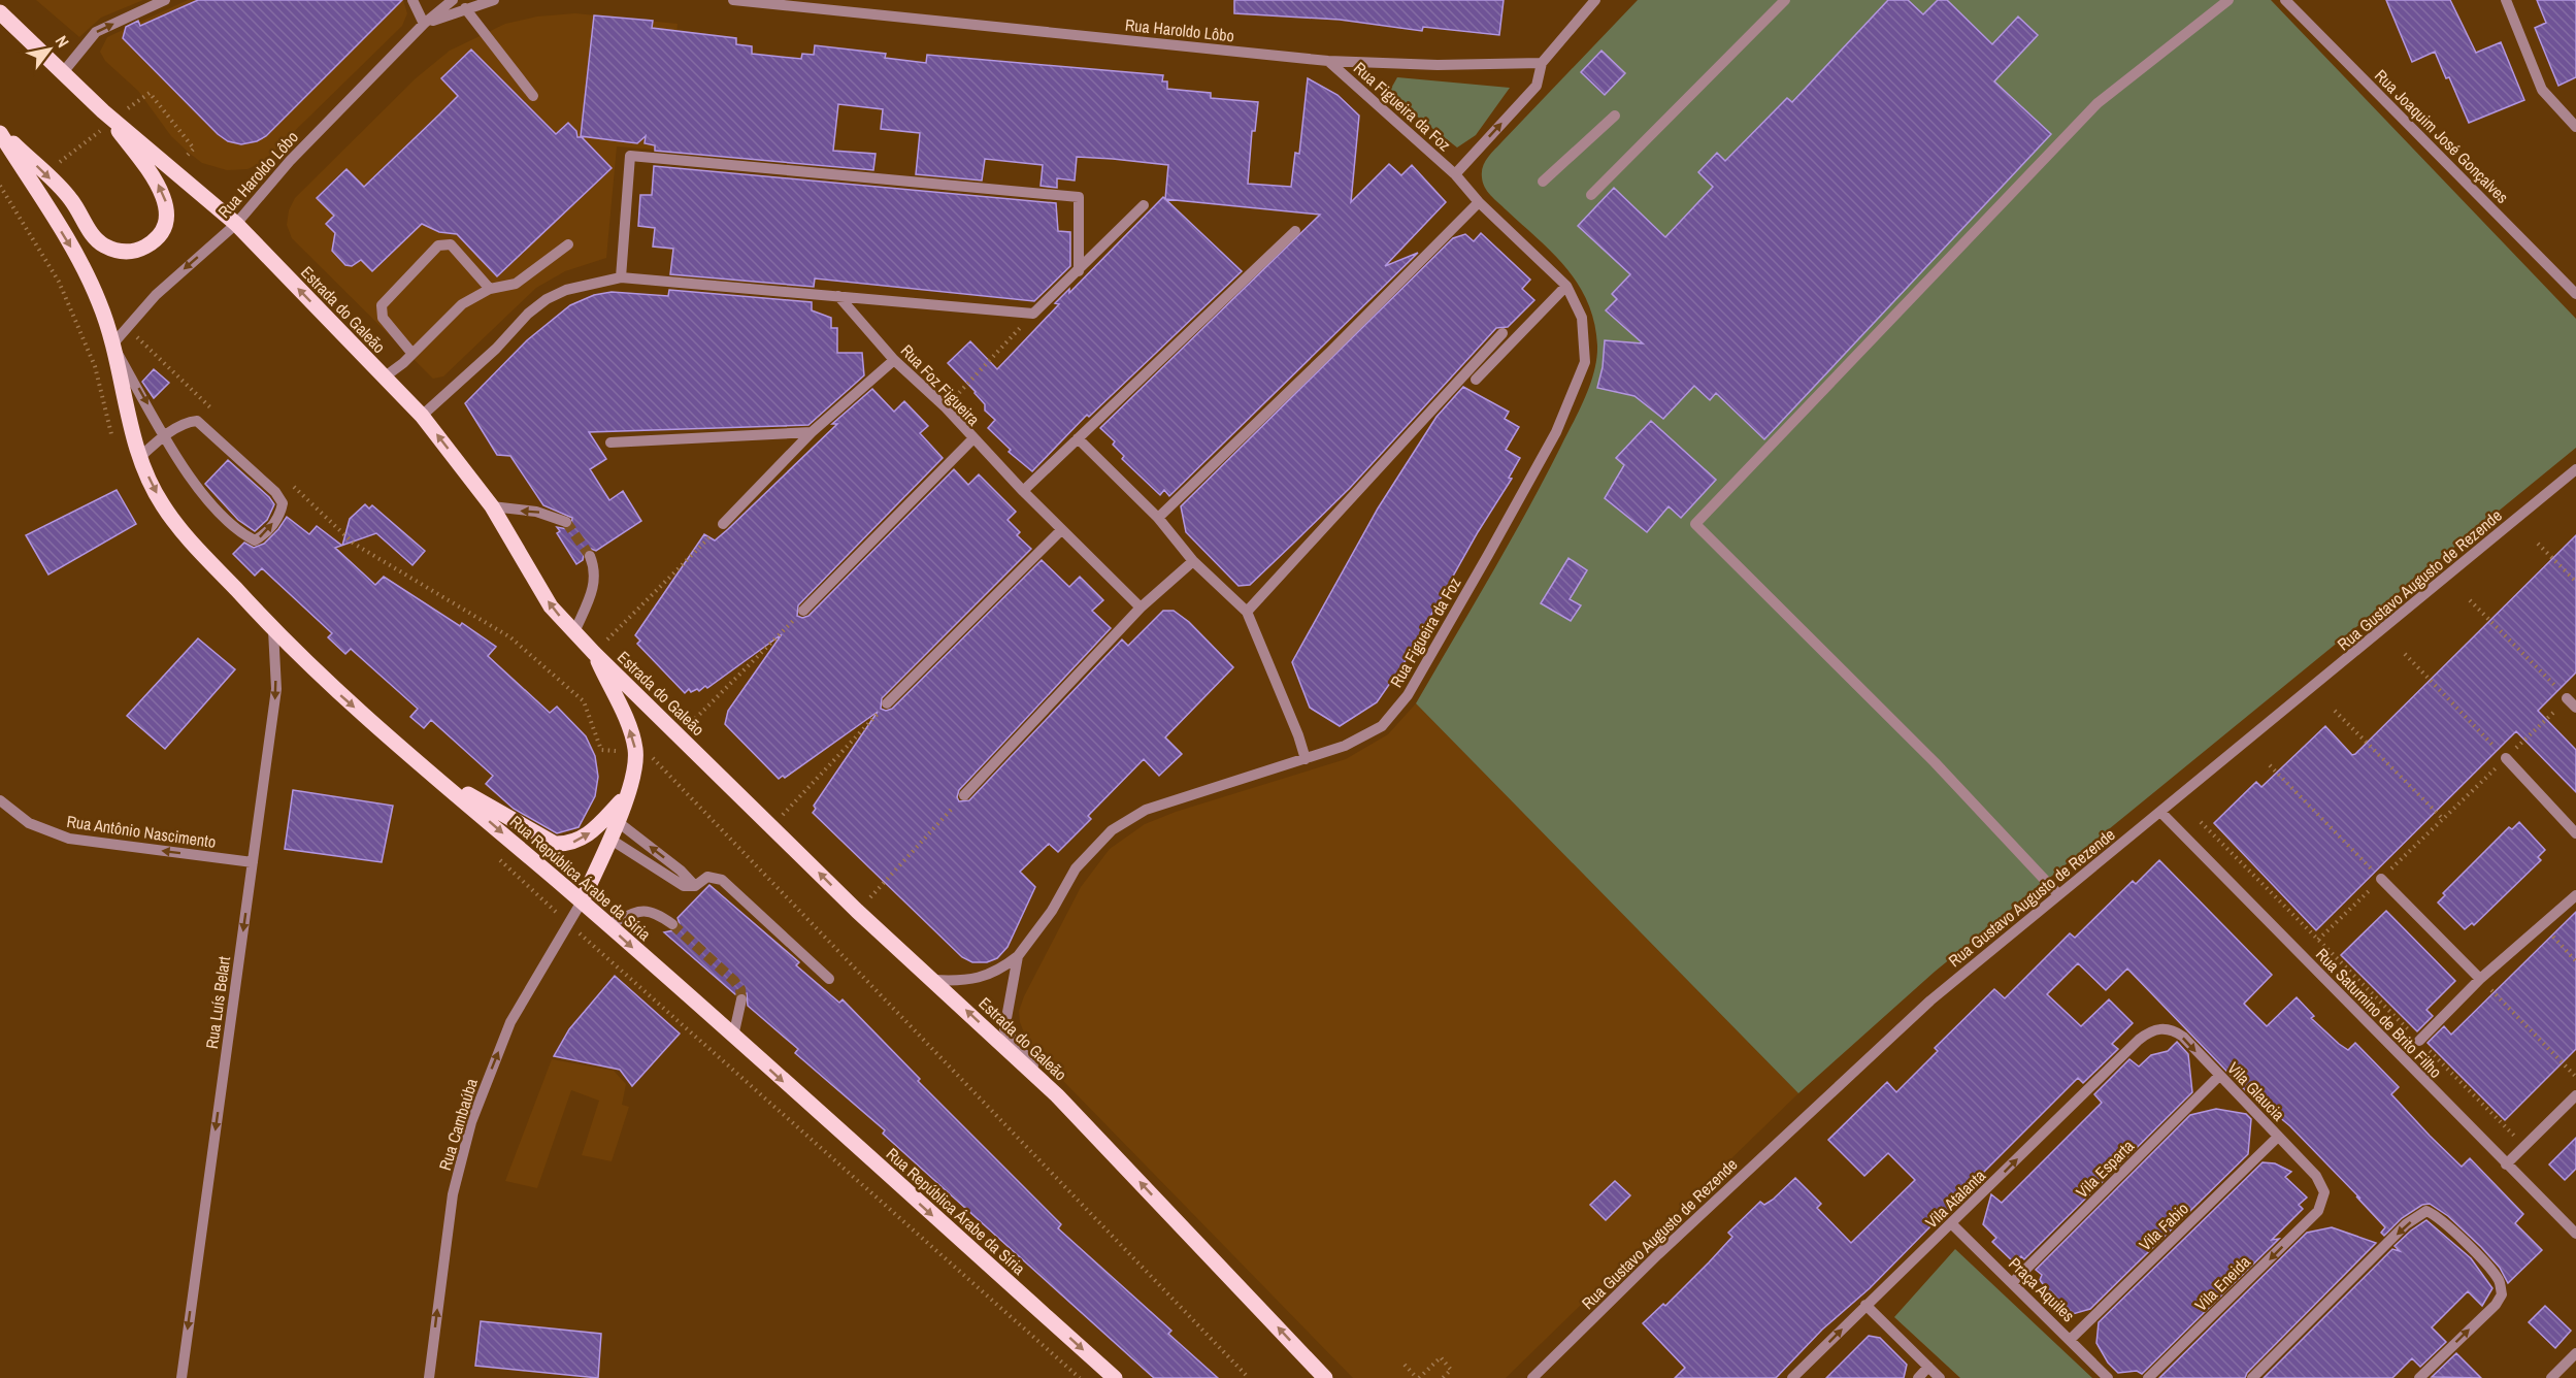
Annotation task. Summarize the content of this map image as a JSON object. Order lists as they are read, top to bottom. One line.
{"streets":{"main road":["Estrada do Galeão","Rua República Árabe da Síria"],"street":["Rua Haroldo Lôbo","Rua Figueira da Foz","Rua Joaquim José Gonçalves","Rua Foz Figueira","Rua Gustavo Augusto de Rezende","Rua Antônio Nascimento","Rua Luís Belart","Rua Saturnino de Brito Filho","Vila Glaucia","Rua Cambaúba","Vila Esparta","Vila Atalanta","Vila Fabio","Vila Eneida","Praça Aquiles"]},"crossings":[["Rua Haroldo Lôbo","Rua Figueira da Foz"],["Rua Haroldo Lôbo","Estrada do Galeão"],["Rua Haroldo Lôbo","Rua República Árabe da Síria"],["Rua Figueira da Foz","Estrada do Galeão"],["Rua Gustavo Augusto de Rezende","Rua Saturnino de Brito Filho"],["Rua Antônio Nascimento","Rua Luís Belart"],["Rua República Árabe da Síria","Rua Luís Belart"],["Rua República Árabe da Síria","Rua Cambaúba"],["Vila Glaucia","Vila Esparta"],["Vila Glaucia","Vila Atalanta"],["Vila Glaucia","Vila Fabio"],["Vila Glaucia","Vila Eneida"],["Vila Esparta","Praça Aquiles"],["Vila Atalanta","Praça Aquiles"],["Vila Fabio","Praça Aquiles"]],"one_way":["Estrada do Galeão","Rua Antônio Nascimento","Rua República Árabe da Síria","Rua Luís Belart","Rua Cambaúba","Vila Atalanta","Vila Eneida"],"north":"top right"}
